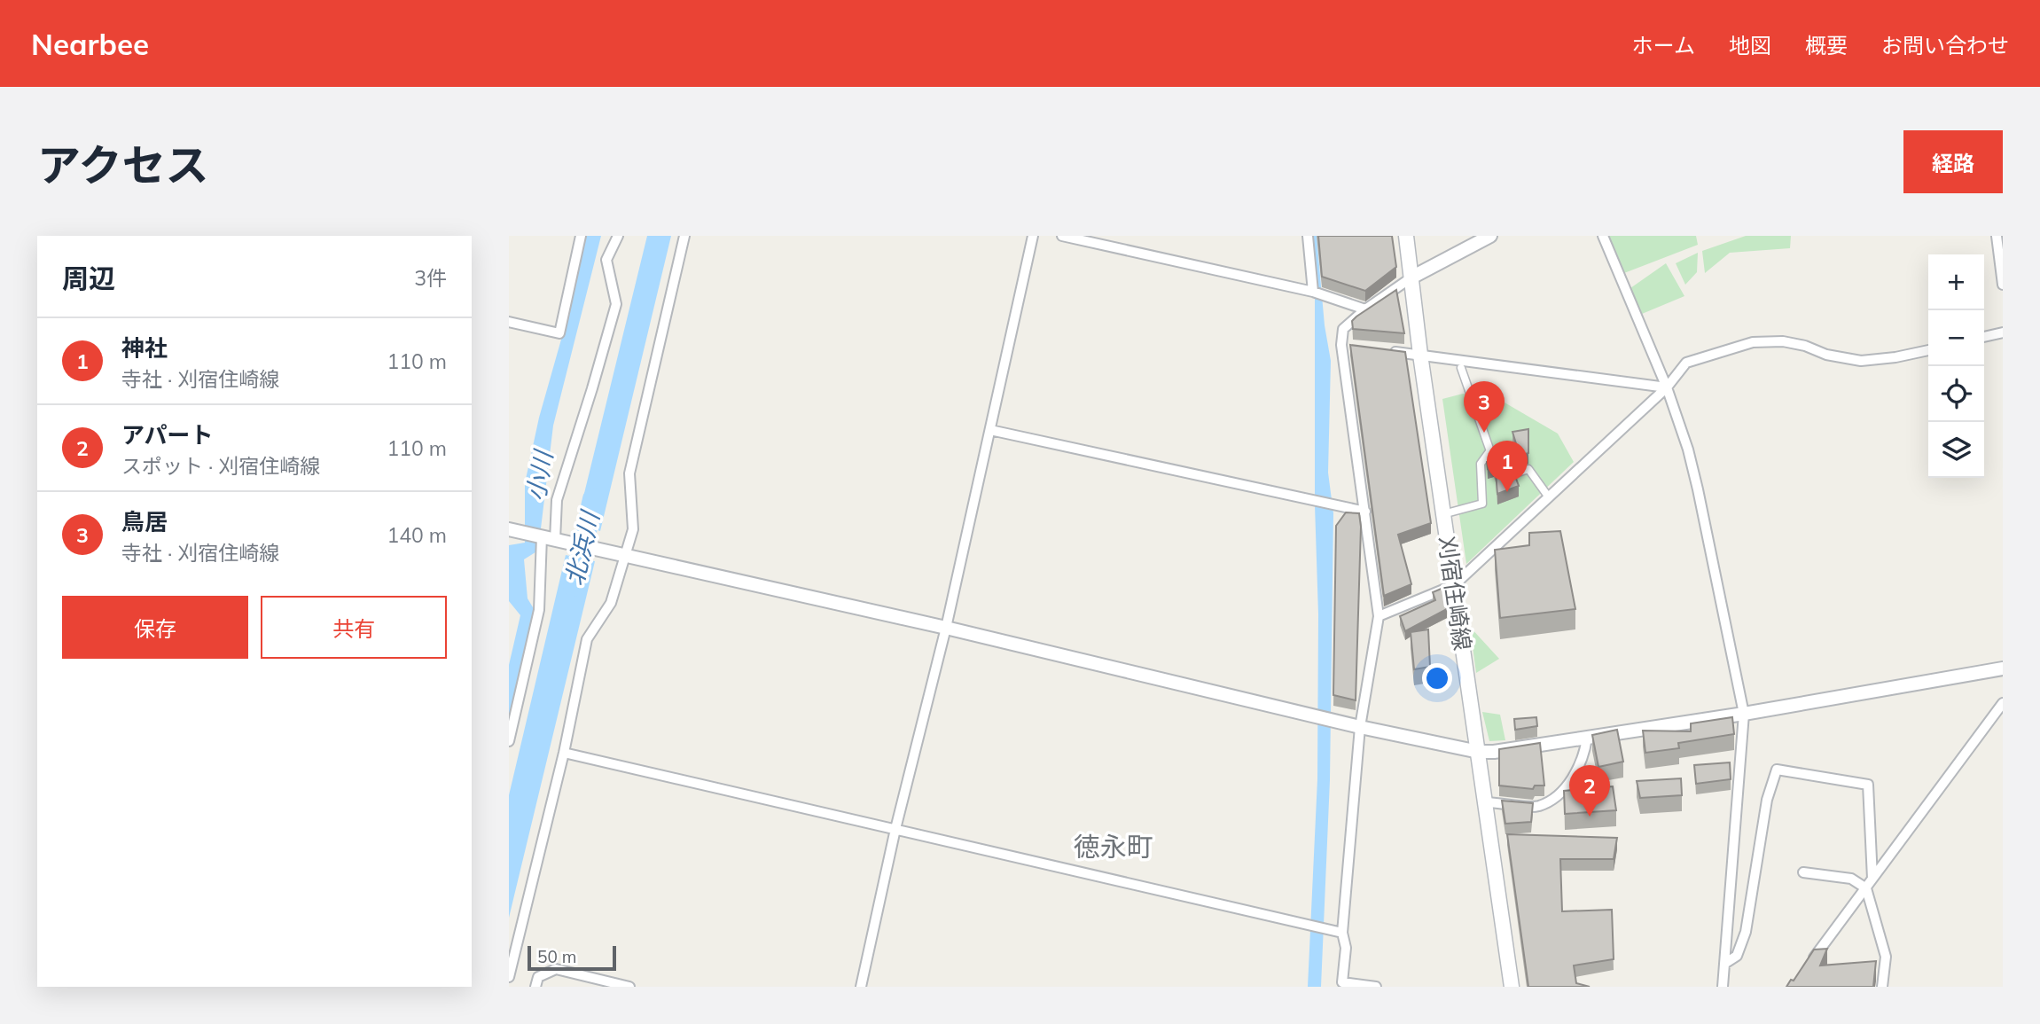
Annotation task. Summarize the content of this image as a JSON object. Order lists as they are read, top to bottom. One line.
{"streets":{"main road":["刈宿住崎線"]},"districts":["徳永町"],"water":["小川","北浜川"],"scale_bar":"50 m","page":{"header":"Nearbee","nav":["ホーム","地図","概要","お問い合わせ"],"title":"アクセス","buttons":["経路",["保存","共有"]],"heading":["周辺","3件"],"map_buttons":["+","−"],"list":[{"mark":"1","name":"神社","note":"寺社 · 刈宿住崎線","value":"110 m"},{"mark":"2","name":"アパート","note":"スポット · 刈宿住崎線","value":"110 m"},{"mark":"3","name":"鳥居","note":"寺社 · 刈宿住崎線","value":"140 m"}],"pins":["3","1","2"],"scale":"50 m"}}
